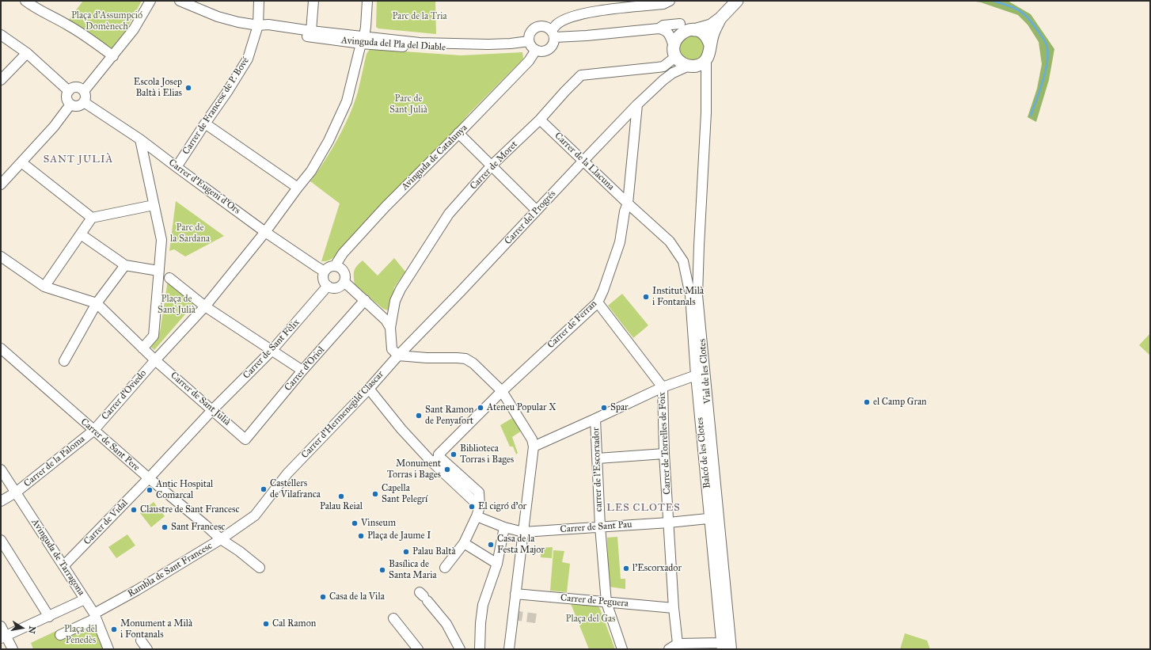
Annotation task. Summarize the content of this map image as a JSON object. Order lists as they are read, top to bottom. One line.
{"streets":{"street":["Avinguda del Pla del Diable","Carrer de Francesc de P. Bové","Avinguda de Catalunya","Carrer de la Llacuna","Carrer de Moret","Carrer d'Eugeni d'Ors","Carrer del Progrés","Carrer de Ferran","Carrer de Sant Fèlix","Carrer d'Oriol","Vial de les Clotes","Carrer d'Oviedo","Carrer de Sant Julià","Carrer d'Hermenegild Clascar","Carrer de Torrelles de Foix","Carrer de Sant Pere","Balcó de les Clotes","Carrer de la Paloma","carrer de l'Escorxador","Carrer de Vidal","Carrer de Sant Pau","Avinguda de Tarragona","Rambla de Sant Francesc","Carrer de Peguera"]},"crossings":[["Avinguda del Pla del Diable","Carrer de Francesc de P. Bové"],["Avinguda del Pla del Diable","Avinguda de Catalunya"],["Avinguda del Pla del Diable","Carrer d'Oviedo"],["Carrer de Francesc de P. Bové","Carrer d'Eugeni d'Ors"],["Avinguda de Catalunya","Carrer d'Eugeni d'Ors"],["Avinguda de Catalunya","Carrer de Sant Fèlix"],["Carrer de la Llacuna","Carrer de Moret"],["Carrer de la Llacuna","Carrer del Progrés"],["Carrer de la Llacuna","Carrer de Ferran"],["Carrer de la Llacuna","Balcó de les Clotes"],["Carrer de Moret","Carrer del Progrés"],["Carrer de Moret","Vial de les Clotes"],["Carrer de Moret","Carrer d'Hermenegild Clascar"],["Carrer d'Eugeni d'Ors","Carrer de Sant Fèlix"],["Carrer d'Eugeni d'Ors","Carrer d'Oviedo"],["Carrer del Progrés","Carrer de Ferran"],["Carrer del Progrés","Vial de les Clotes"],["Carrer del Progrés","Carrer d'Hermenegild Clascar"],["Carrer de Ferran","Carrer de Torrelles de Foix"],["Carrer de Ferran","Balcó de les Clotes"],["Carrer de Sant Fèlix","Carrer de Sant Julià"],["Carrer de Sant Fèlix","Carrer de Sant Pere"],["Carrer de Sant Fèlix","Carrer de Vidal"],["Carrer d'Oriol","Carrer de Sant Julià"],["Vial de les Clotes","Balcó de les Clotes"],["Vial de les Clotes","Carrer de Sant Pau"],["Carrer d'Oviedo","Carrer de Sant Julià"],["Carrer d'Oviedo","Carrer de Sant Pere"],["Carrer d'Oviedo","Carrer de la Paloma"],["Carrer d'Hermenegild Clascar","Rambla de Sant Francesc"],["Carrer de Torrelles de Foix","Carrer de Sant Pau"],["Carrer de Torrelles de Foix","Carrer de Peguera"],["Carrer de Sant Pere","Carrer de la Paloma"],["Carrer de Sant Pere","Carrer de Vidal"],["Carrer de Sant Pere","Rambla de Sant Francesc"],["Balcó de les Clotes","Carrer de Sant Pau"],["Carrer de la Paloma","Avinguda de Tarragona"],["carrer de l'Escorxador","Carrer de Sant Pau"],["carrer de l'Escorxador","Carrer de Peguera"],["Carrer de Vidal","Avinguda de Tarragona"],["Avinguda de Tarragona","Rambla de Sant Francesc"]],"districts":["SANT JULIÀ","LES CLOTES"],"parks":["Plaça d'Assumpció Domènech","Parc de la Tria","Parc de Sant Julià","Parc de la Sardana","Plaça de Sant Julià","Plaça del Gas","Plaça del Penedès"],"places":["Escola Josep Baltà i Elias","Institut Milà i Fontanals","el Camp Gran","Ateneu Popular X","Spar","Sant Ramon de Penyafort","Biblioteca Torras i Bages","Monument Torras i Bages","Castellers de Vilafranca","Antic Hospital Comarcal","Capella Sant Pelegrí","Palau Reial","El cigró d'or","Claustre de Sant Francesc","Vinseum","Sant Francesc","Plaça de Jaume I","Casa de la Festa Major","Palau Baltà","l'Escorxador","Basílica de Santa Maria","Casa de la Vila","Cal Ramon","Monument a Milà i Fontanals"],"north":"right"}
